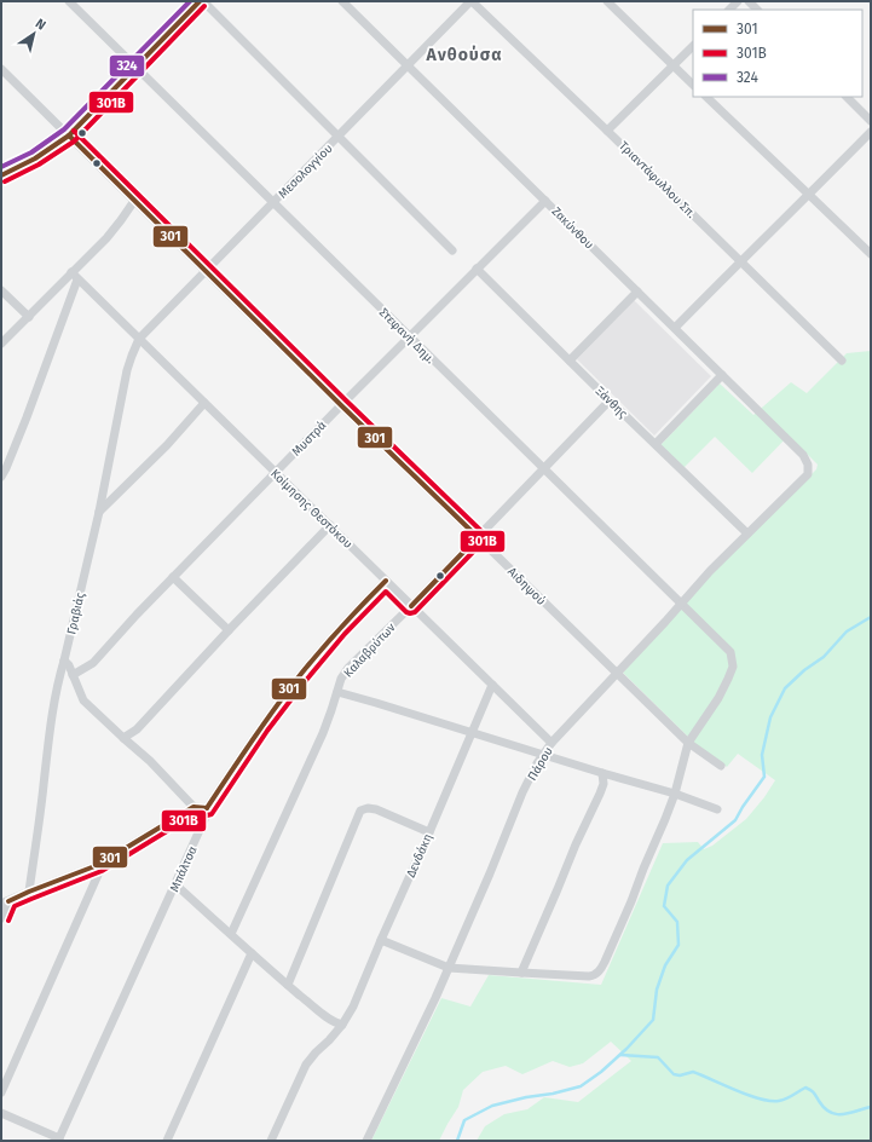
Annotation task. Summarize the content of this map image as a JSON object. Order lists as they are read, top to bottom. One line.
{"streets":{"street":["Μεσολογγίου","Τριαντάφυλλου Σπ.","Ζακύνθου","Στεφανή Δημ.","Ξάνθης","Μυστρά","Κοίμησης Θεοτόκου","Αιδηψού","Γραβιάς","Καλαβρύτων","Πάρου","Δενδάκη","Μπάλτσα"]},"crossings":[["Μεσολογγίου","Τριαντάφυλλου Σπ."],["Μεσολογγίου","Ζακύνθου"],["Μεσολογγίου","Στεφανή Δημ."],["Μεσολογγίου","Κοίμησης Θεοτόκου"],["Μεσολογγίου","Αιδηψού"],["Μεσολογγίου","Γραβιάς"],["Ζακύνθου","Μυστρά"],["Ζακύνθου","Πάρου"],["Στεφανή Δημ.","Μυστρά"],["Στεφανή Δημ.","Αιδηψού"],["Στεφανή Δημ.","Καλαβρύτων"],["Στεφανή Δημ.","Πάρου"],["Ξάνθης","Μυστρά"],["Ξάνθης","Καλαβρύτων"],["Ξάνθης","Πάρου"],["Μυστρά","Κοίμησης Θεοτόκου"],["Μυστρά","Αιδηψού"],["Κοίμησης Θεοτόκου","Γραβιάς"],["Κοίμησης Θεοτόκου","Καλαβρύτων"],["Κοίμησης Θεοτόκου","Πάρου"],["Κοίμησης Θεοτόκου","Δενδάκη"],["Κοίμησης Θεοτόκου","Μπάλτσα"],["Αιδηψού","Καλαβρύτων"],["Αιδηψού","Πάρου"]],"districts":["Ανθούσα"],"lines":["transit line 301","transit line 324","transit line 301B"],"legend":["301","301B","324"],"north":"top right"}
